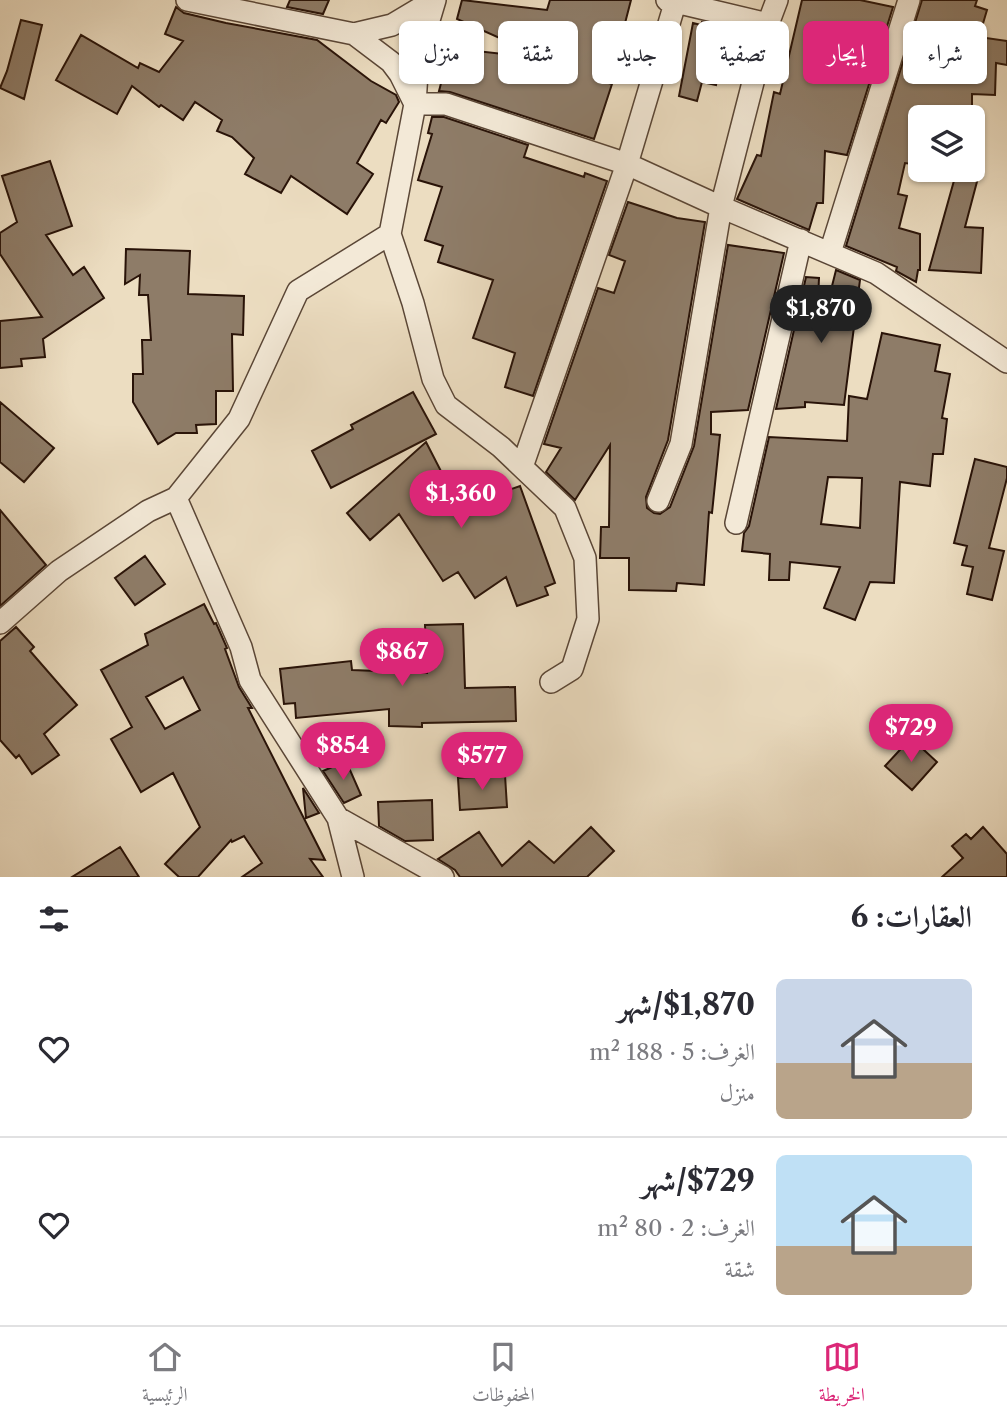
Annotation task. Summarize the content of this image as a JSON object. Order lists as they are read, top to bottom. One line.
{"page":{"chip":["شراء","إيجار","تصفية","جديد","شقة","منزل"],"price":["$1,870","$1,360","$867","$729","$854","$577"],"heading":"العقارات: 6","list":[{"name":"$1,870/شهر","note":"الغرف: 5 · 188 m² · منزل"},{"name":"$729/شهر","note":"الغرف: 2 · 80 m² · شقة"}],"tabs":["الخريطة","المحفوظات","الرئيسية"]}}
